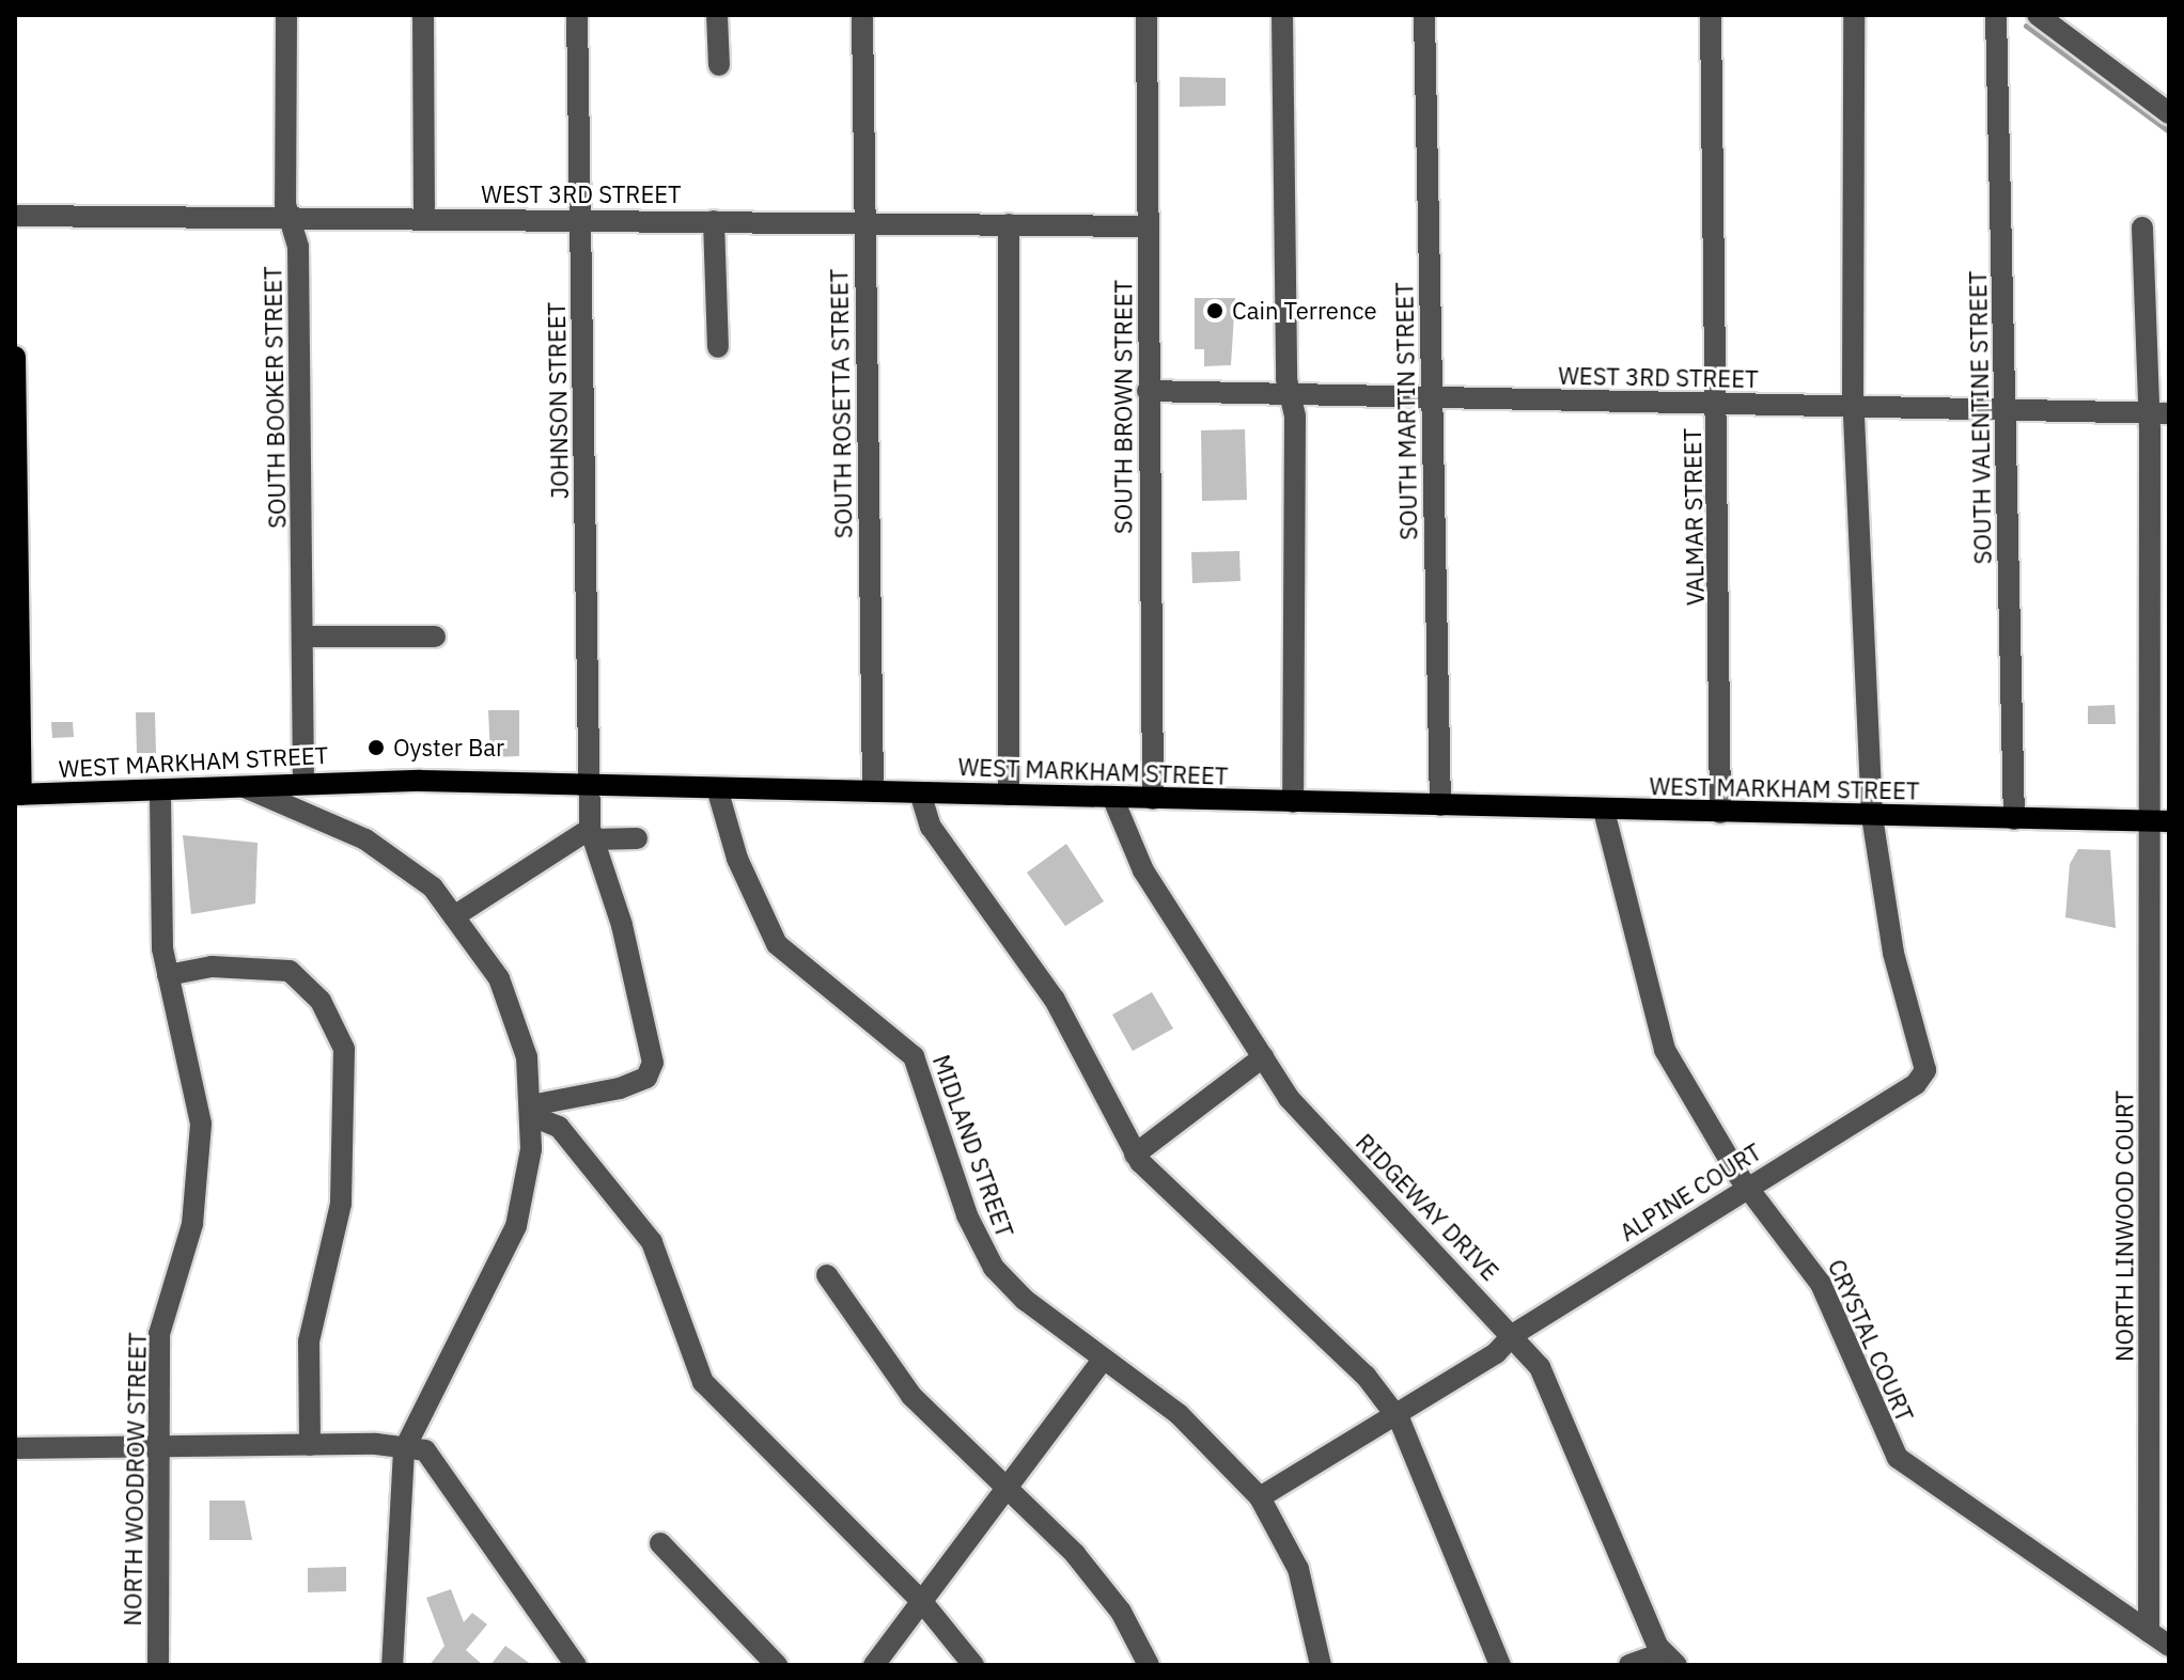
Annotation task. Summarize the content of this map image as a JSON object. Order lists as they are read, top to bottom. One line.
{"streets":{"main road":["WEST MARKHAM STREET"],"street":["WEST 3RD STREET","SOUTH BOOKER STREET","JOHNSON STREET","SOUTH ROSETTA STREET","SOUTH BROWN STREET","SOUTH MARTIN STREET","SOUTH VALENTINE STREET","VALMAR STREET","MIDLAND STREET","ALPINE COURT","RIDGEWAY DRIVE","NORTH LINWOOD COURT","CRYSTAL COURT","NORTH WOODROW STREET"]},"crossings":[["WEST 3RD STREET","SOUTH BOOKER STREET"],["WEST 3RD STREET","JOHNSON STREET"],["WEST 3RD STREET","SOUTH ROSETTA STREET"],["WEST 3RD STREET","SOUTH BROWN STREET"],["WEST 3RD STREET","SOUTH MARTIN STREET"],["WEST 3RD STREET","SOUTH VALENTINE STREET"],["WEST 3RD STREET","VALMAR STREET"],["WEST 3RD STREET","ALPINE COURT"],["WEST 3RD STREET","NORTH LINWOOD COURT"],["SOUTH BOOKER STREET","WEST MARKHAM STREET"],["JOHNSON STREET","WEST MARKHAM STREET"],["SOUTH ROSETTA STREET","WEST MARKHAM STREET"],["SOUTH BROWN STREET","WEST MARKHAM STREET"],["SOUTH MARTIN STREET","WEST MARKHAM STREET"],["SOUTH VALENTINE STREET","WEST MARKHAM STREET"],["VALMAR STREET","WEST MARKHAM STREET"],["WEST MARKHAM STREET","MIDLAND STREET"],["WEST MARKHAM STREET","ALPINE COURT"],["WEST MARKHAM STREET","RIDGEWAY DRIVE"],["WEST MARKHAM STREET","NORTH LINWOOD COURT"],["WEST MARKHAM STREET","CRYSTAL COURT"],["WEST MARKHAM STREET","NORTH WOODROW STREET"],["MIDLAND STREET","ALPINE COURT"],["ALPINE COURT","RIDGEWAY DRIVE"],["ALPINE COURT","CRYSTAL COURT"],["NORTH LINWOOD COURT","CRYSTAL COURT"]],"places":["Cain Terrence","Oyster Bar"]}
